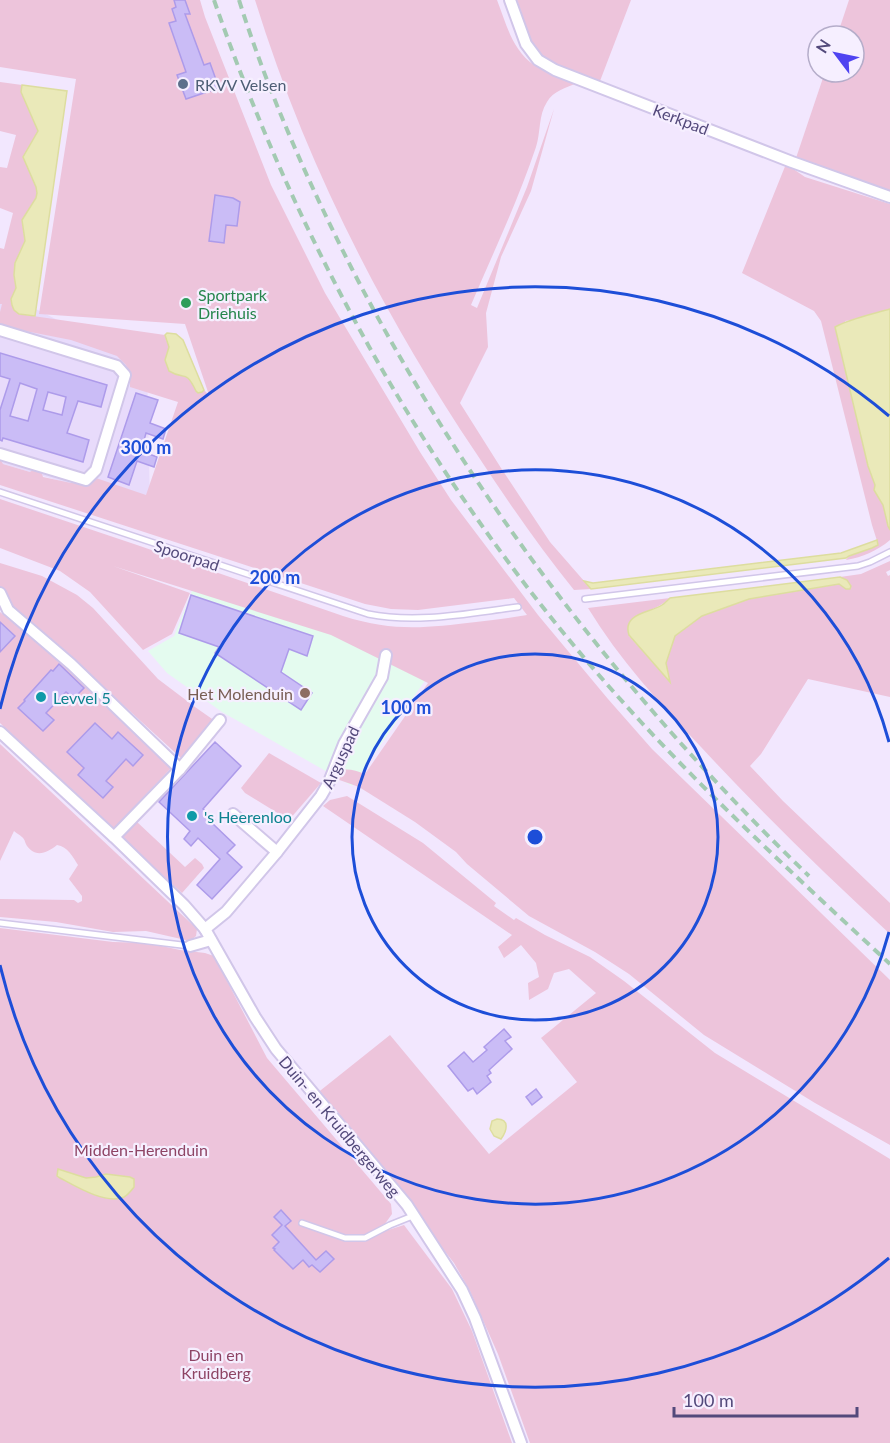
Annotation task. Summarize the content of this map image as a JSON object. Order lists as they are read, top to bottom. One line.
{"streets":{"street":["Kerkpad","Arguspad","Duin- en Kruidbergerweg"],"lane":["Spoorpad"]},"crossings":[["Arguspad","Duin- en Kruidbergerweg"]],"parks":["Midden-Herenduin","Duin en Kruidberg"],"places":["RKVV Velsen","Sportpark Driehuis","Het Molenduin","Levvel 5","'s Heerenloo"],"scale_bar":"100 m","north":"top left","rings":["300 m","200 m","100 m"]}
